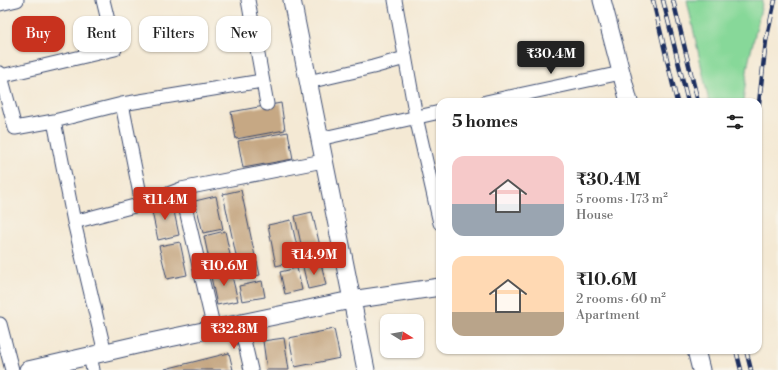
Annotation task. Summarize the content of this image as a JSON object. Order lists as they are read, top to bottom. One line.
{"north":"right","page":{"chip":["Buy","Rent","Filters","New"],"price":["₹30.4M","₹11.4M","₹14.9M","₹10.6M","₹32.8M"],"heading":"5 homes","list":[{"name":"₹30.4M","note":"5 rooms · 173 m² · House"},{"name":"₹10.6M","note":"2 rooms · 60 m² · Apartment"}]}}
